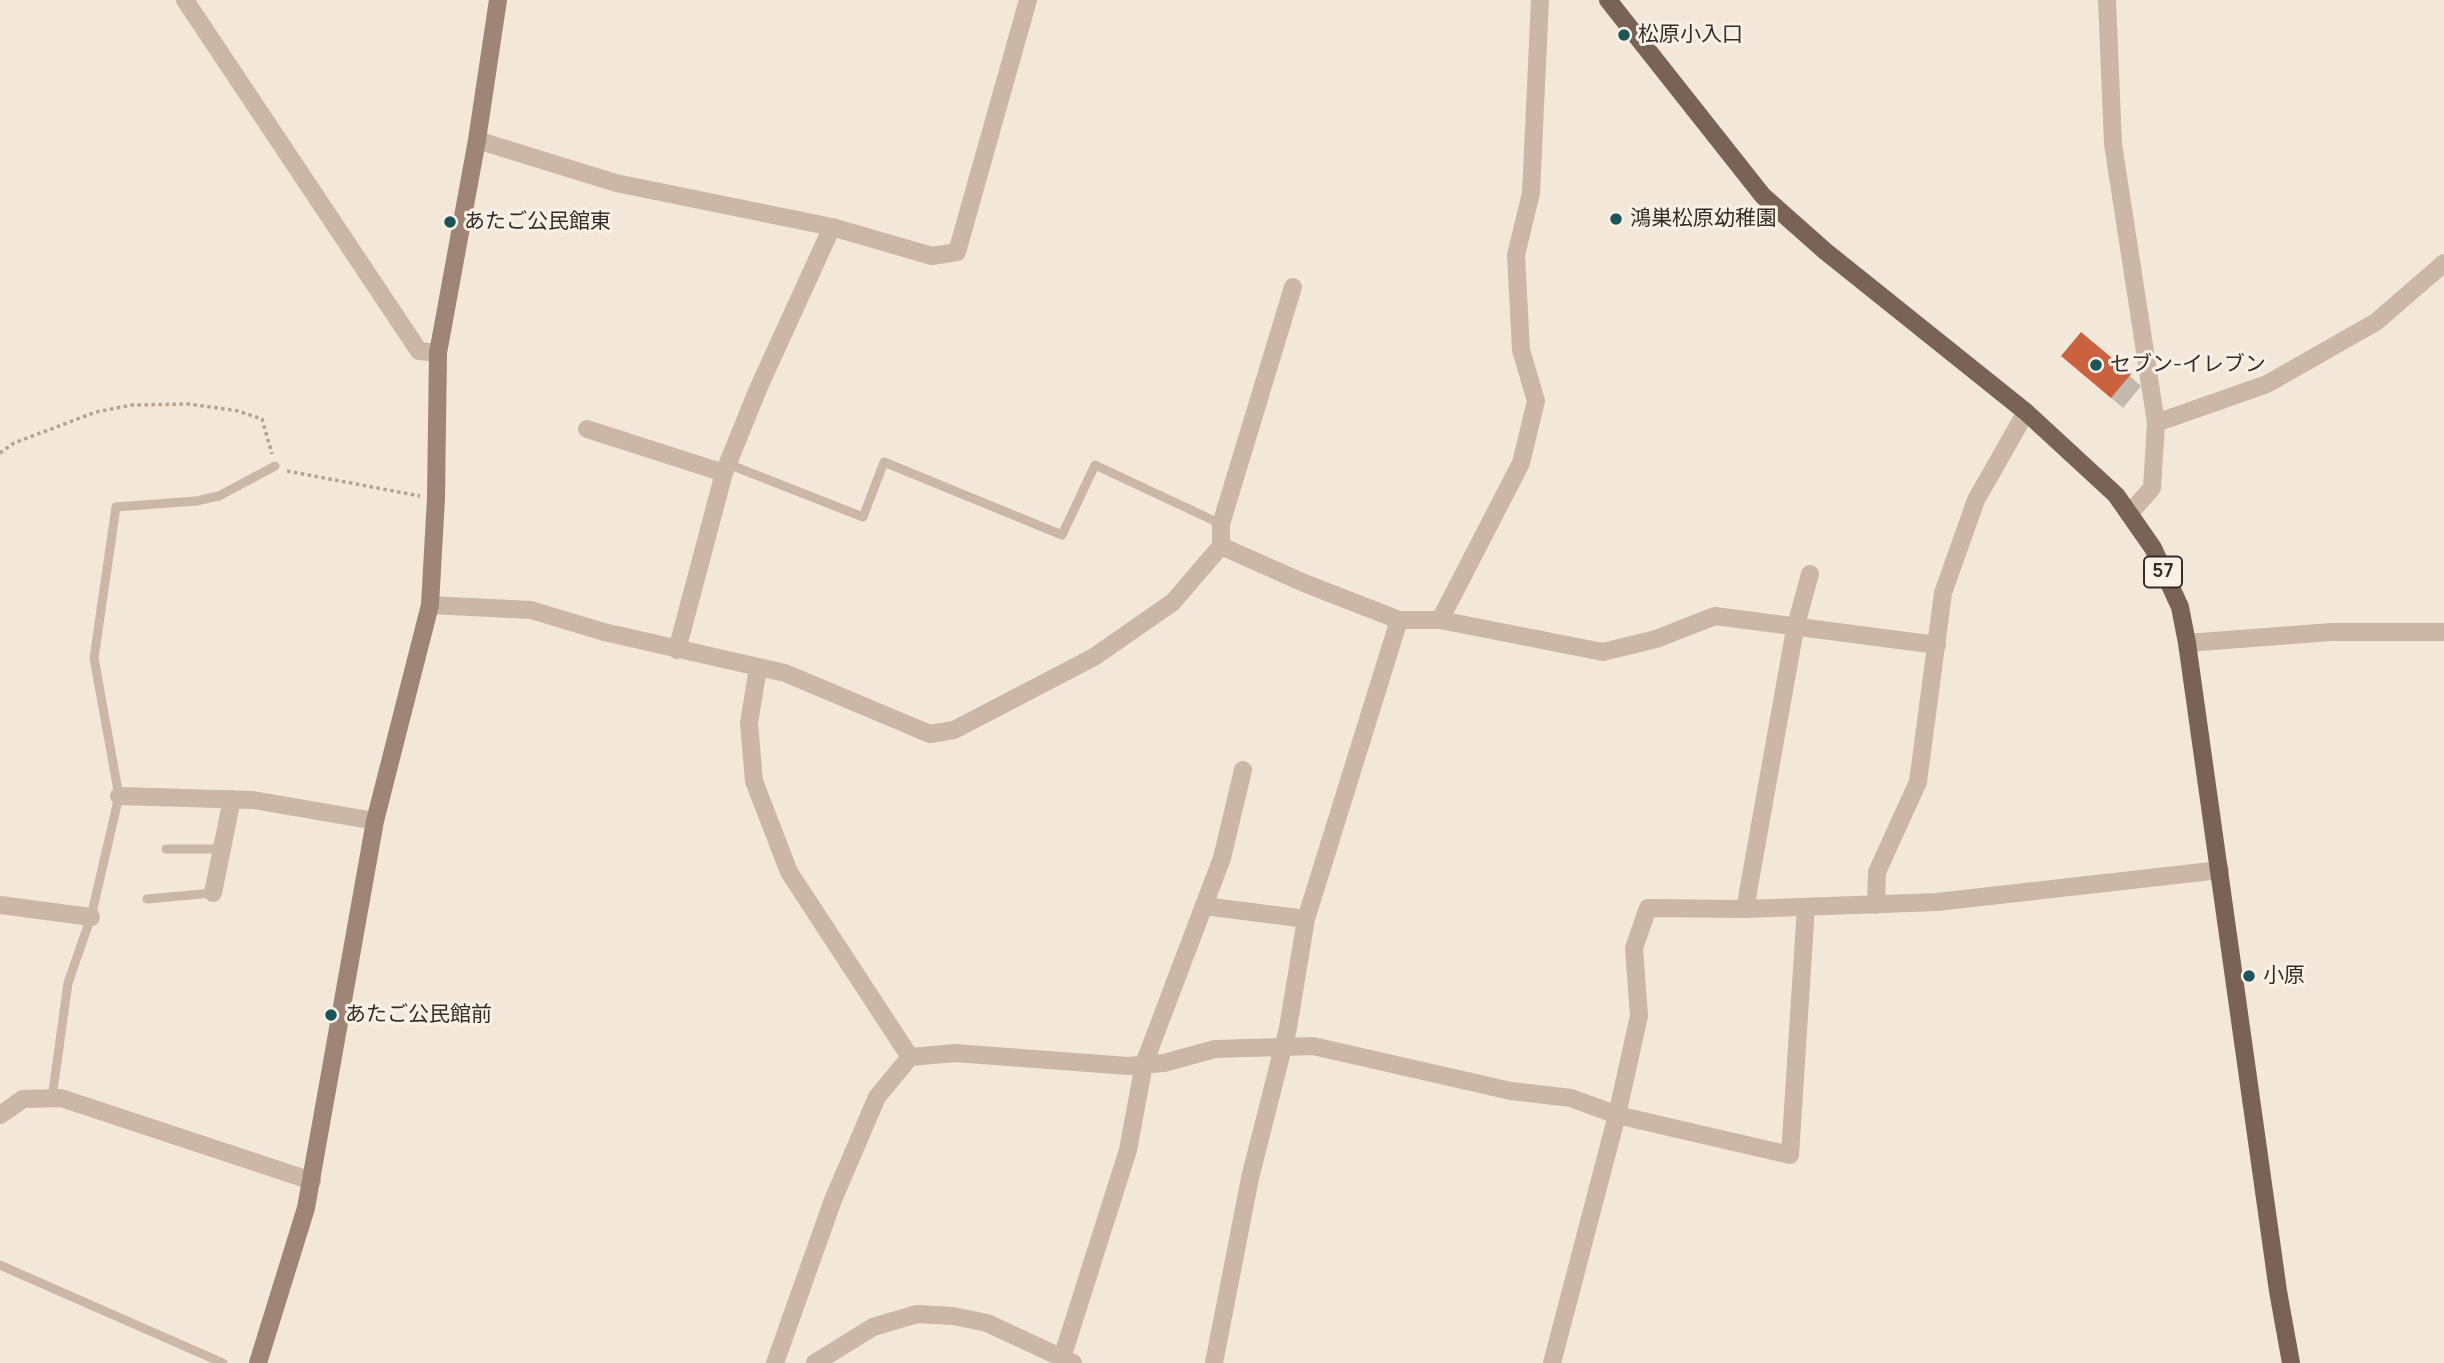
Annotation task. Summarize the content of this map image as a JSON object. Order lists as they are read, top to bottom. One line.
{"streets":{"main road":["57"]},"places":["松原小入口","鴻巣松原幼稚園","あたご公民館東","セブン-イレブン","小原","あたご公民館前"]}
